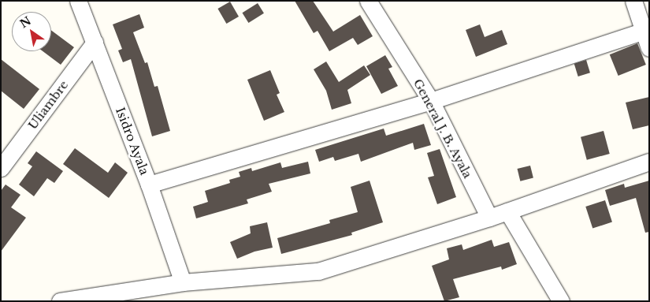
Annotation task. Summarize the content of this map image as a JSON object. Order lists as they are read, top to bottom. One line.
{"streets":{"street":["Uliambre","General J. B. Ayala","Isidro Ayala"]},"crossings":[["Uliambre","Isidro Ayala"]],"north":"top left"}
